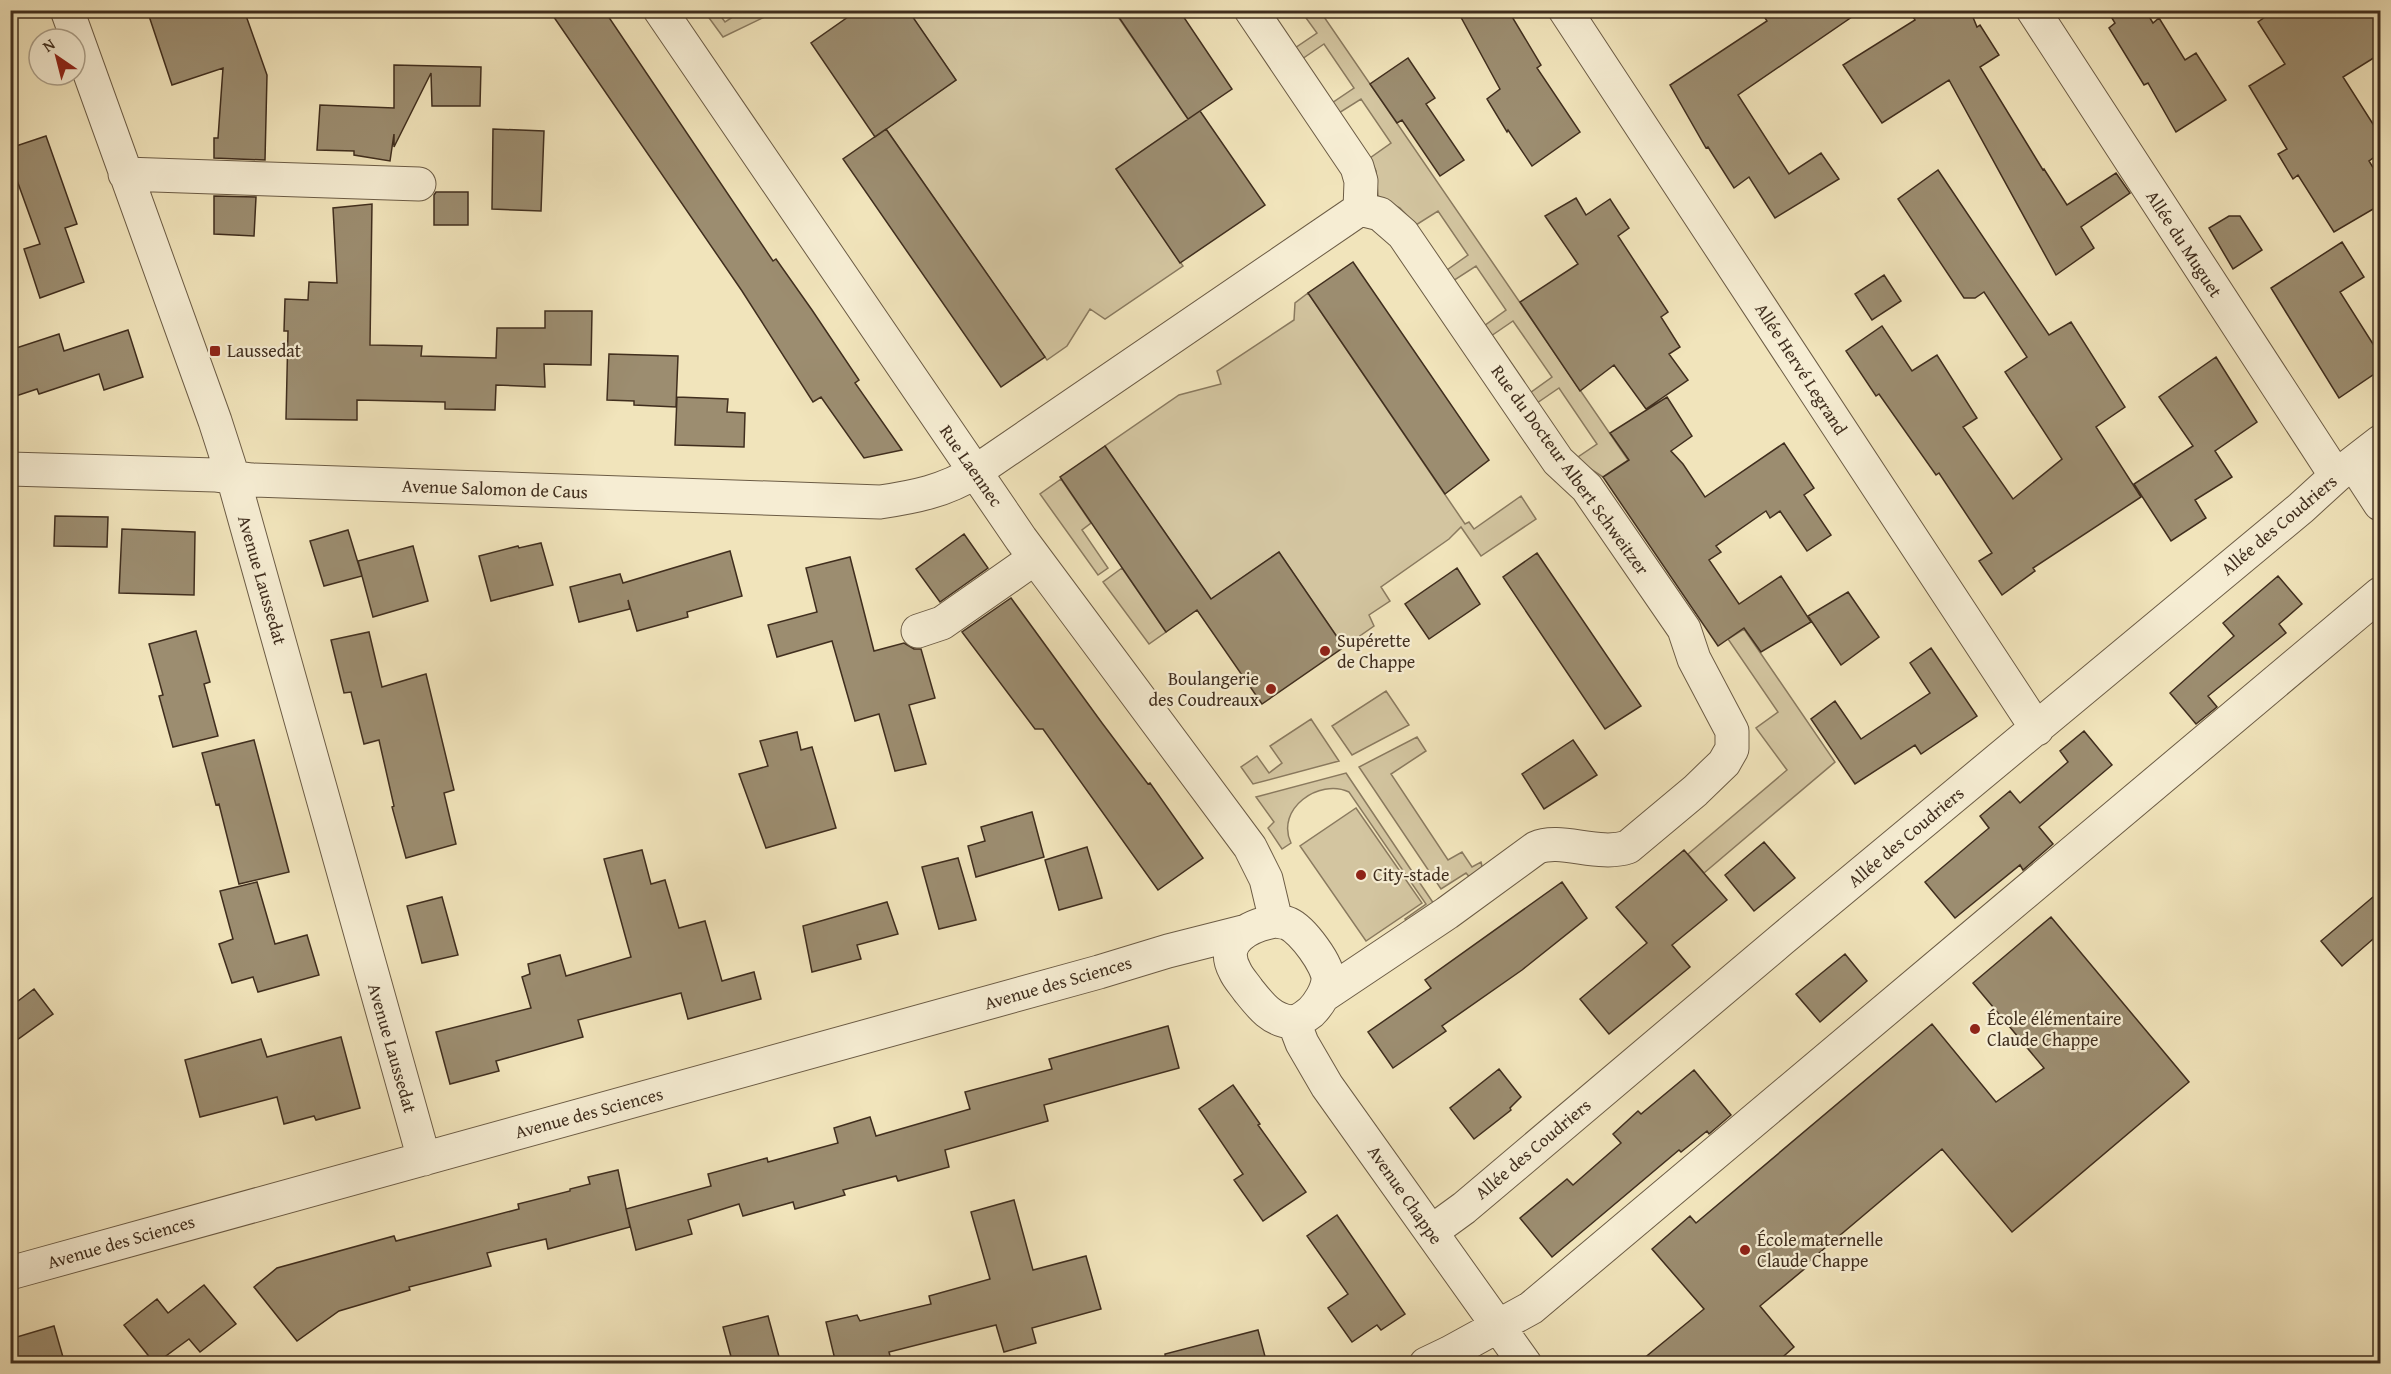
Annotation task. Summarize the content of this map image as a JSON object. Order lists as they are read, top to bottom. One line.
{"streets":{"street":["Allée du Muguet","Allée Hervé Legrand","Rue Laennec","Rue du Docteur Albert Schweitzer","Avenue Salomon de Caus","Allée des Coudriers","Avenue Laussedat","Avenue des Sciences","Avenue Chappe"]},"crossings":[["Allée du Muguet","Allée des Coudriers"],["Allée Hervé Legrand","Allée des Coudriers"],["Rue Laennec","Rue du Docteur Albert Schweitzer"],["Rue Laennec","Avenue Salomon de Caus"],["Rue Laennec","Avenue des Sciences"],["Rue Laennec","Avenue Chappe"],["Rue du Docteur Albert Schweitzer","Avenue Salomon de Caus"],["Rue du Docteur Albert Schweitzer","Avenue des Sciences"],["Rue du Docteur Albert Schweitzer","Avenue Chappe"],["Avenue Salomon de Caus","Avenue Laussedat"],["Allée des Coudriers","Avenue Chappe"],["Avenue Laussedat","Avenue des Sciences"],["Avenue des Sciences","Avenue Chappe"]],"places":{"transit":["Laussedat"],"other":["Supérette de Chappe","Boulangerie des Coudreaux","City-stade","École élémentaire Claude Chappe","École maternelle Claude Chappe"]},"north":"top left"}
